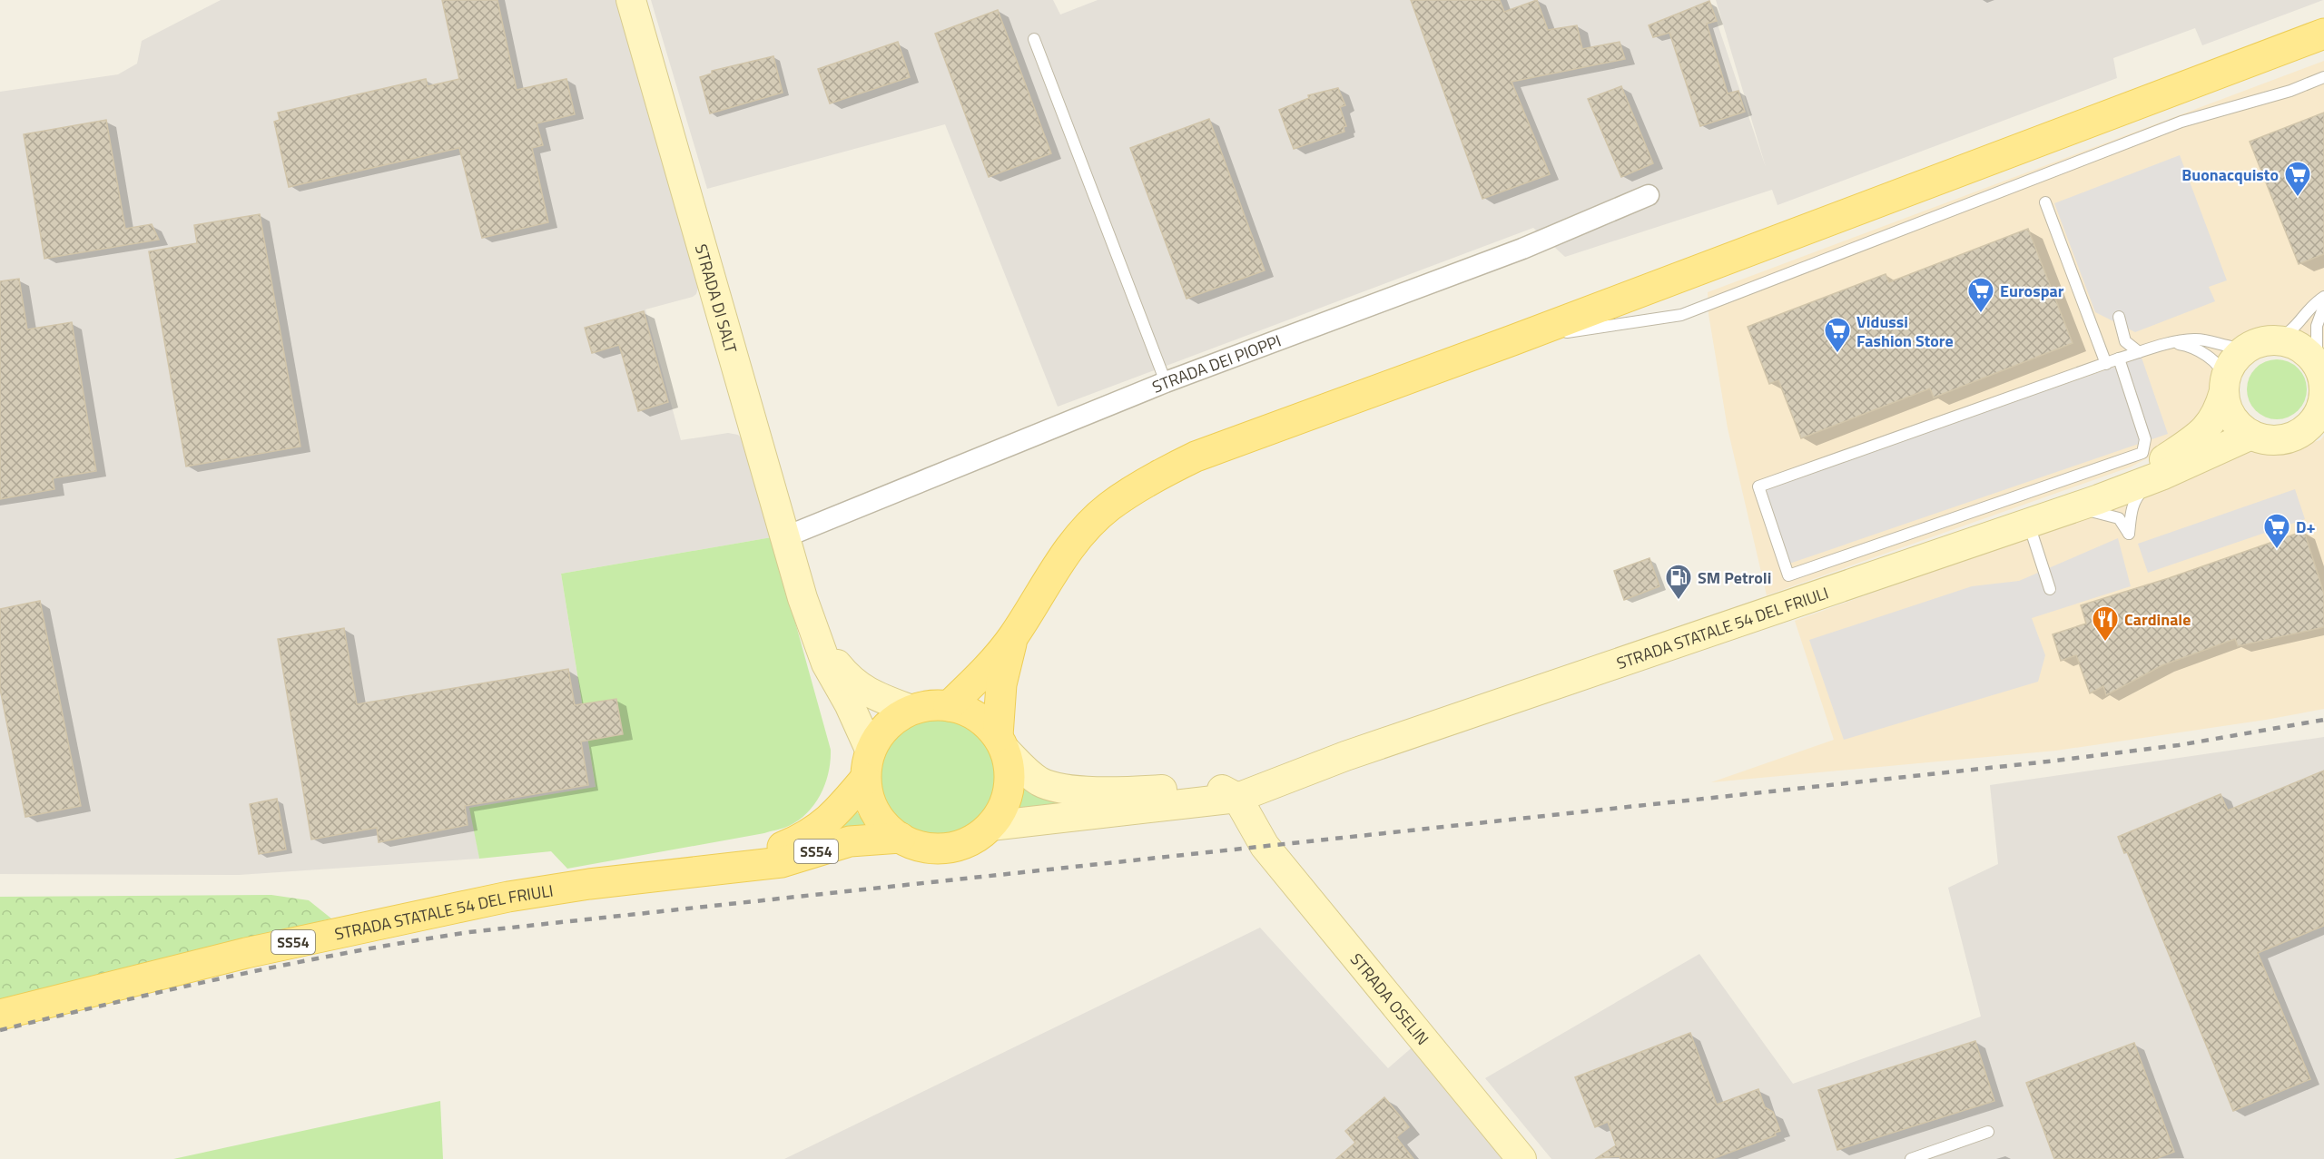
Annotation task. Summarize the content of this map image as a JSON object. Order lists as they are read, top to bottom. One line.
{"streets":{"main road":["STRADA STATALE 54 DEL FRIULI","SS54"],"street":["STRADA DI SALT","STRADA DEI PIOPPI","STRADA OSELIN"]},"crossings":[["STRADA DI SALT","STRADA DEI PIOPPI"],["STRADA STATALE 54 DEL FRIULI","STRADA OSELIN"]],"places":{"supermarket":["Buonacquisto","Eurospar","Vidussi Fashion Store","D+"],"fuel station":["SM Petroli"],"restaurant":["Cardinale"]}}
